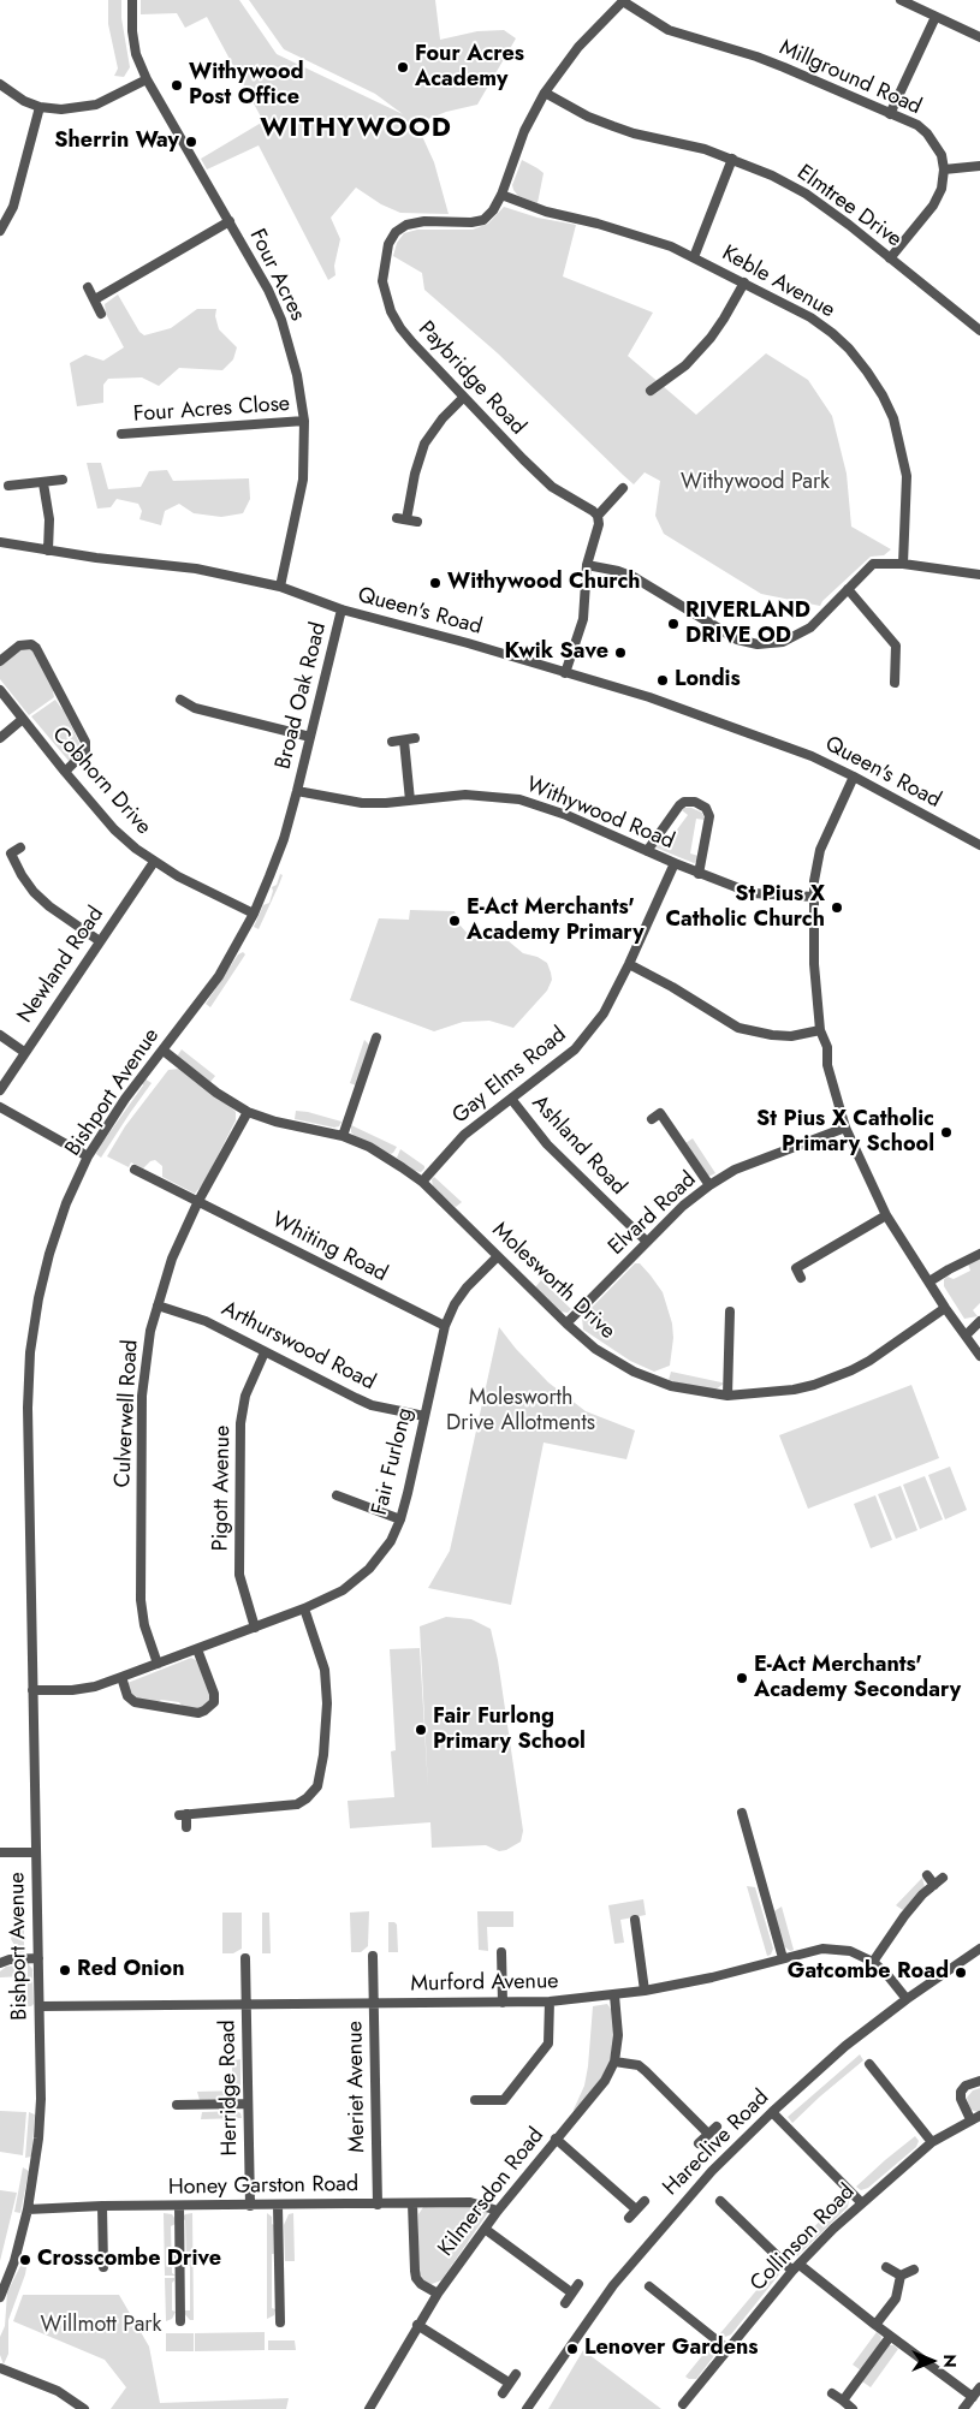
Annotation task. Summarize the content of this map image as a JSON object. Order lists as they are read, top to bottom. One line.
{"streets":{"street":["Millground Road","Elmtree Drive","Four Acres","Keble Avenue","Paybridge Road","Four Acres Close","Queen's Road","Broad Oak Road","Cobhorn Drive","Withywood Road","Newland Road","Gay Elms Road","Bishport Avenue","Ashland Road","Elvard Road","Whiting Road","Molesworth Drive","Arthurswood Road","Culverwell Road","Fair Furlong","Pigott Avenue","Murford Avenue","Meriet Avenue","Herridge Road","Hareclive Road","Honey Garston Road","Kilmersdon Road","Collinson Road"]},"crossings":[["Four Acres","Four Acres Close"],["Four Acres","Queen's Road"],["Keble Avenue","Paybridge Road"],["Queen's Road","Broad Oak Road"],["Broad Oak Road","Withywood Road"],["Broad Oak Road","Bishport Avenue"],["Cobhorn Drive","Newland Road"],["Cobhorn Drive","Bishport Avenue"],["Withywood Road","Gay Elms Road"],["Withywood Road","Bishport Avenue"],["Gay Elms Road","Ashland Road"],["Gay Elms Road","Molesworth Drive"],["Bishport Avenue","Molesworth Drive"],["Bishport Avenue","Fair Furlong"],["Bishport Avenue","Murford Avenue"],["Bishport Avenue","Honey Garston Road"],["Ashland Road","Elvard Road"],["Elvard Road","Molesworth Drive"],["Whiting Road","Culverwell Road"],["Whiting Road","Fair Furlong"],["Molesworth Drive","Culverwell Road"],["Molesworth Drive","Fair Furlong"],["Arthurswood Road","Culverwell Road"],["Arthurswood Road","Fair Furlong"],["Arthurswood Road","Pigott Avenue"],["Culverwell Road","Fair Furlong"],["Fair Furlong","Pigott Avenue"],["Murford Avenue","Meriet Avenue"],["Murford Avenue","Herridge Road"],["Murford Avenue","Hareclive Road"],["Murford Avenue","Kilmersdon Road"],["Meriet Avenue","Honey Garston Road"],["Herridge Road","Honey Garston Road"],["Honey Garston Road","Kilmersdon Road"]],"districts":["WITHYWOOD"],"parks":["Withywood Park","Molesworth Drive Allotments","Willmott Park"],"places":["Four Acres Academy","Withywood Post Office","Sherrin Way","Withywood Church","RIVERLAND DRIVE OD","Kwik Save","Londis","St Pius X Catholic Church","E-Act Merchants' Academy Primary","St Pius X Catholic Primary School","E-Act Merchants' Academy Secondary","Fair Furlong Primary School","Red Onion","Gatcombe Road","Crosscombe Drive","Lenover Gardens"],"north":"right"}
